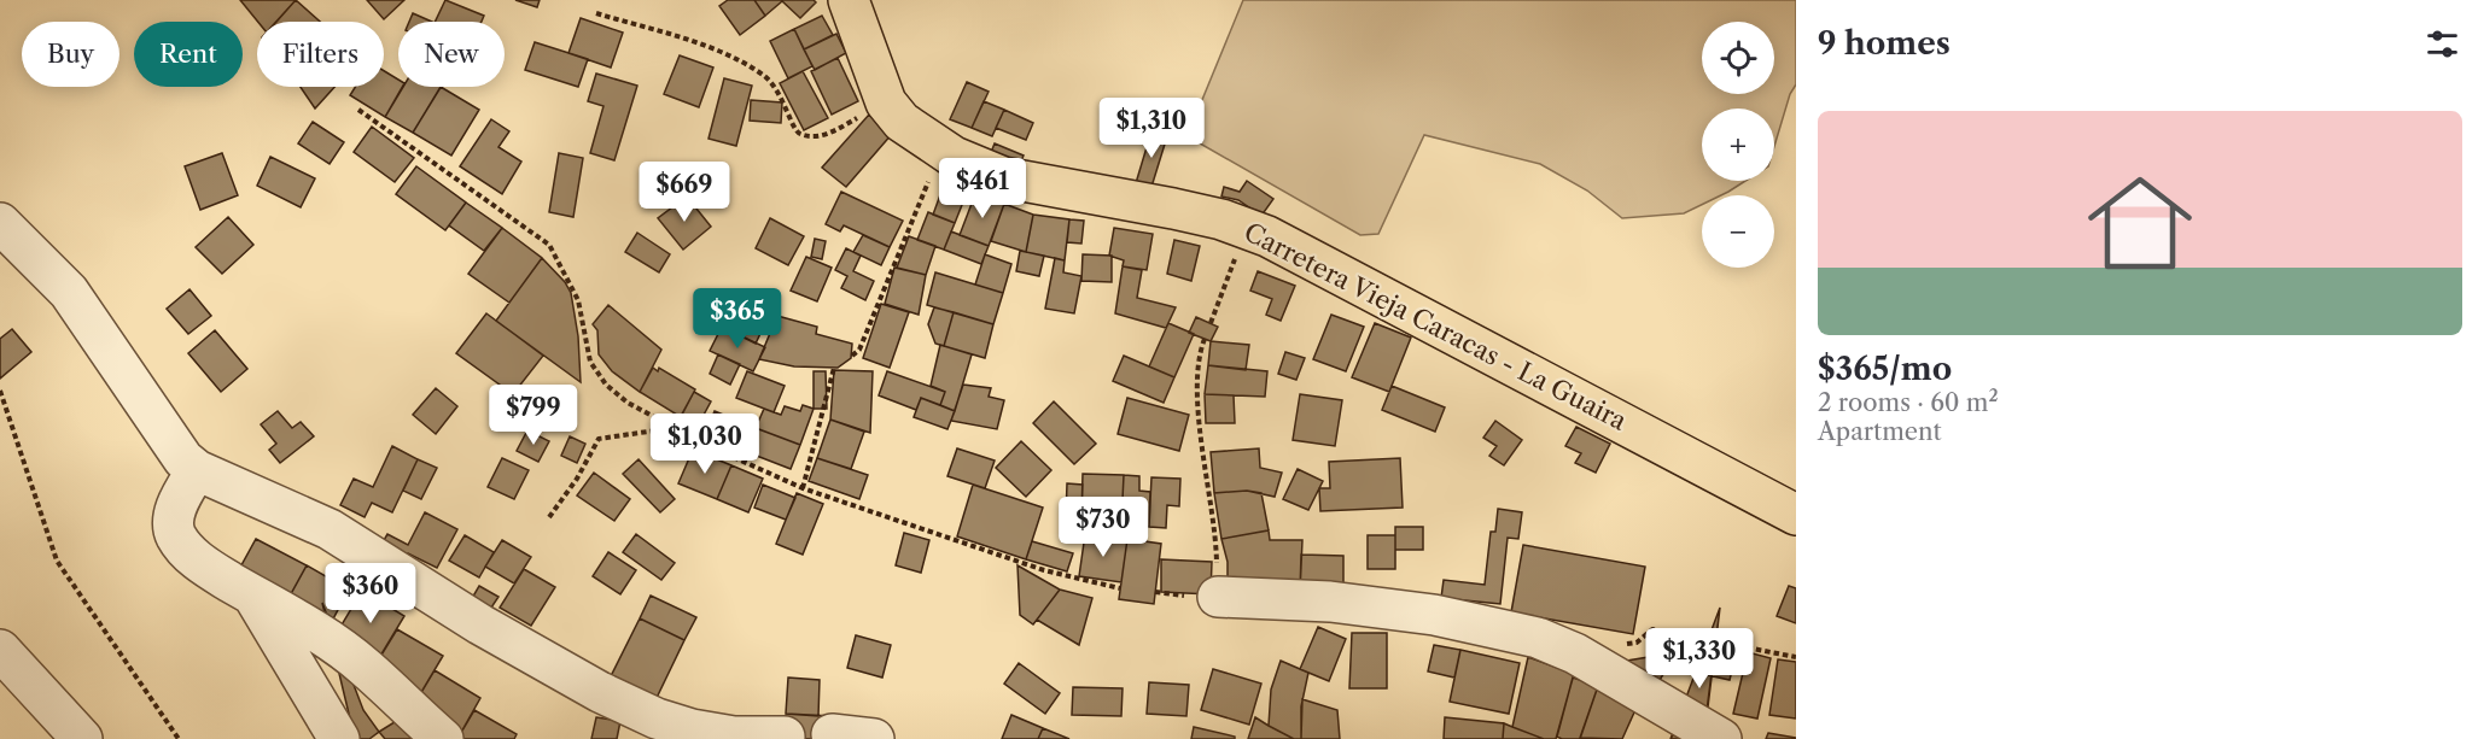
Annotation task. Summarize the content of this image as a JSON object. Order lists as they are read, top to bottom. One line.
{"streets":{"main road":["Carretera Vieja Caracas - La Guaira"]},"page":{"heading":"9 homes","map_buttons":["+","−"],"chip":["Buy","Rent","Filters","New"],"list":[{"name":"$365/mo","note":"2 rooms · 60 m² · Apartment"}],"price":["$1,310","$461","$669","$365","$799","$1,030","$730","$360","$1,330"]}}
